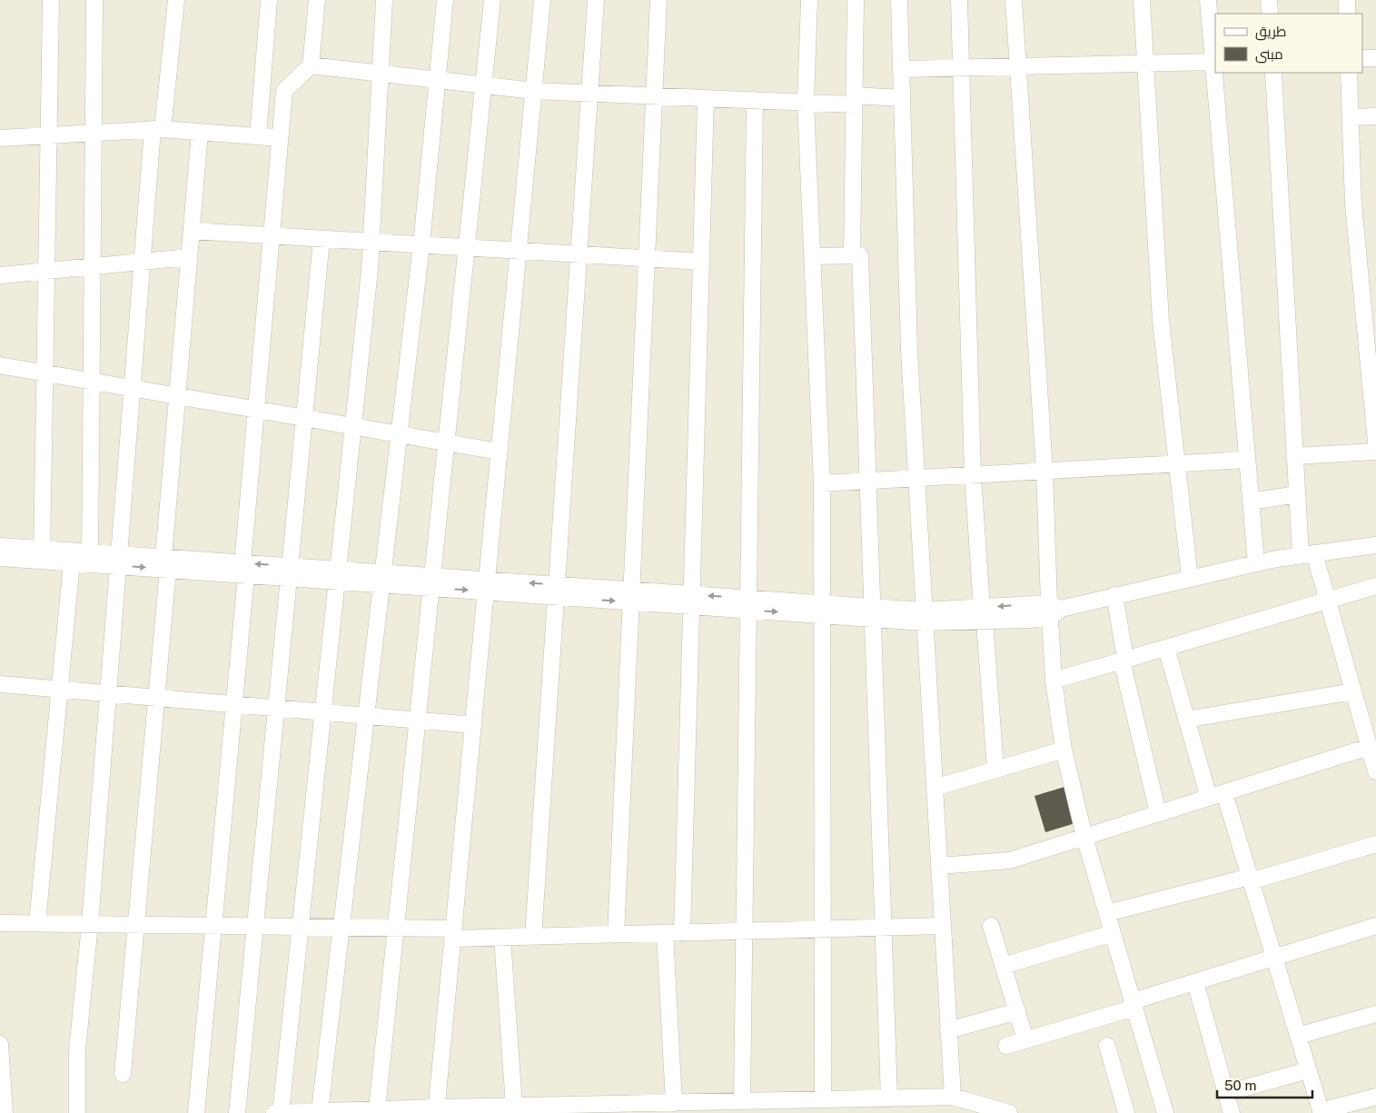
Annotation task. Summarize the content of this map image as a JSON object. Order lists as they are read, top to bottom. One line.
{"legend":["طريق","مبنى"],"scale_bar":"50 m"}
